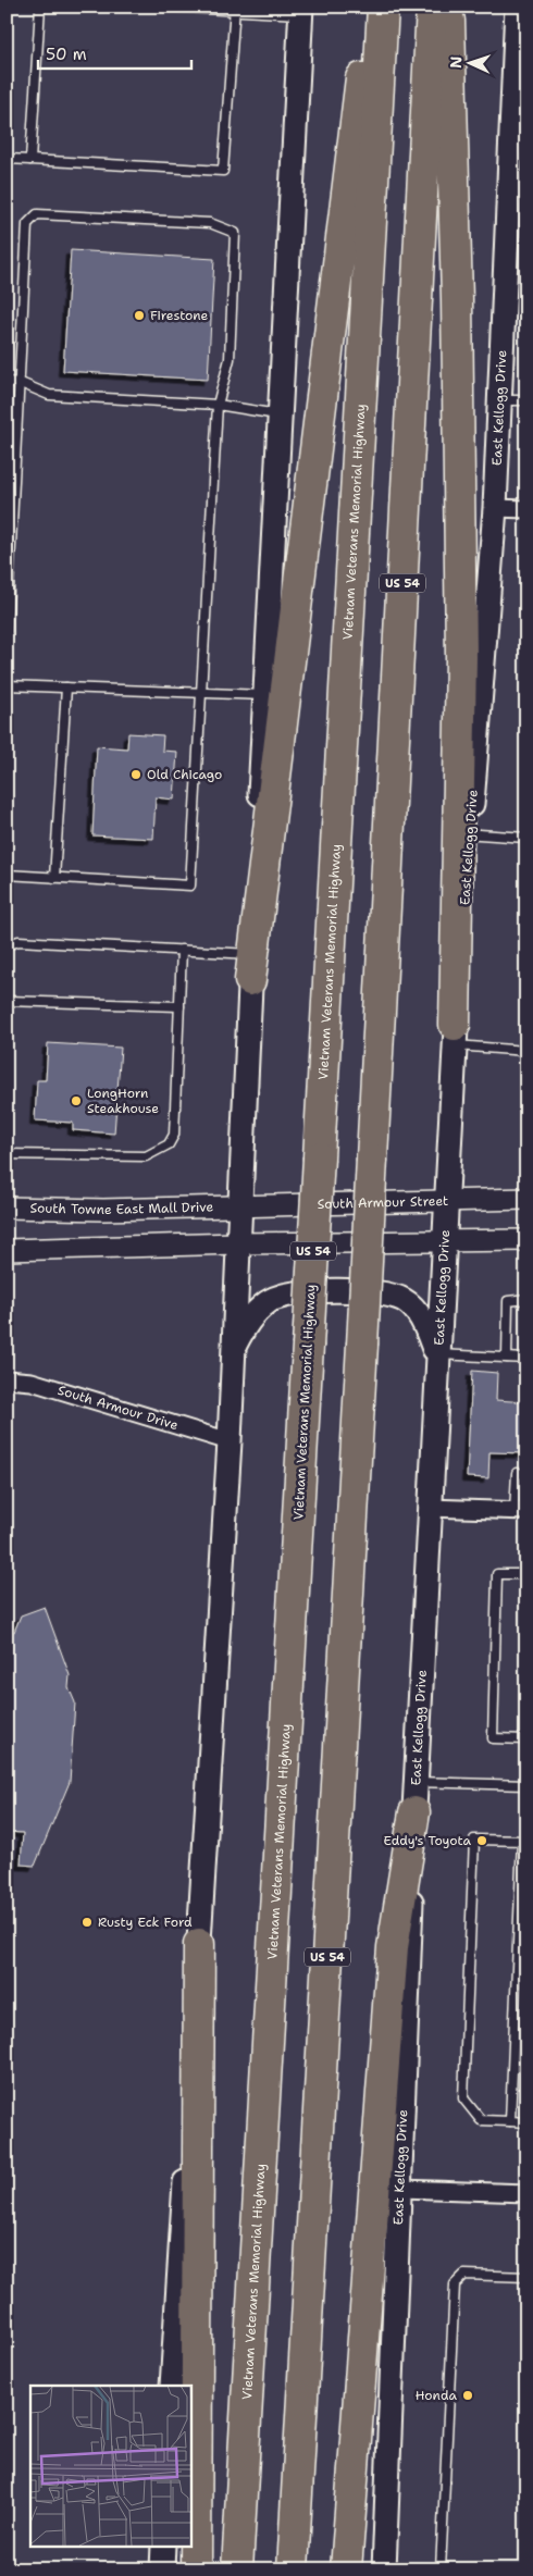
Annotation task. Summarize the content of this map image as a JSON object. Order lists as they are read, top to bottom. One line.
{"streets":{"highway":["Vietnam Veterans Memorial Highway","US 54"],"main road":["East Kellogg Drive"],"street":["South Armour Street","South Towne East Mall Drive","South Armour Drive"]},"crossings":[["East Kellogg Drive","South Armour Street"],["South Armour Street","South Towne East Mall Drive"]],"places":["Firestone","Old Chicago","LongHorn Steakhouse","Eddy's Toyota","Rusty Eck Ford","Honda"],"scale_bar":"50 m","north":"left"}
